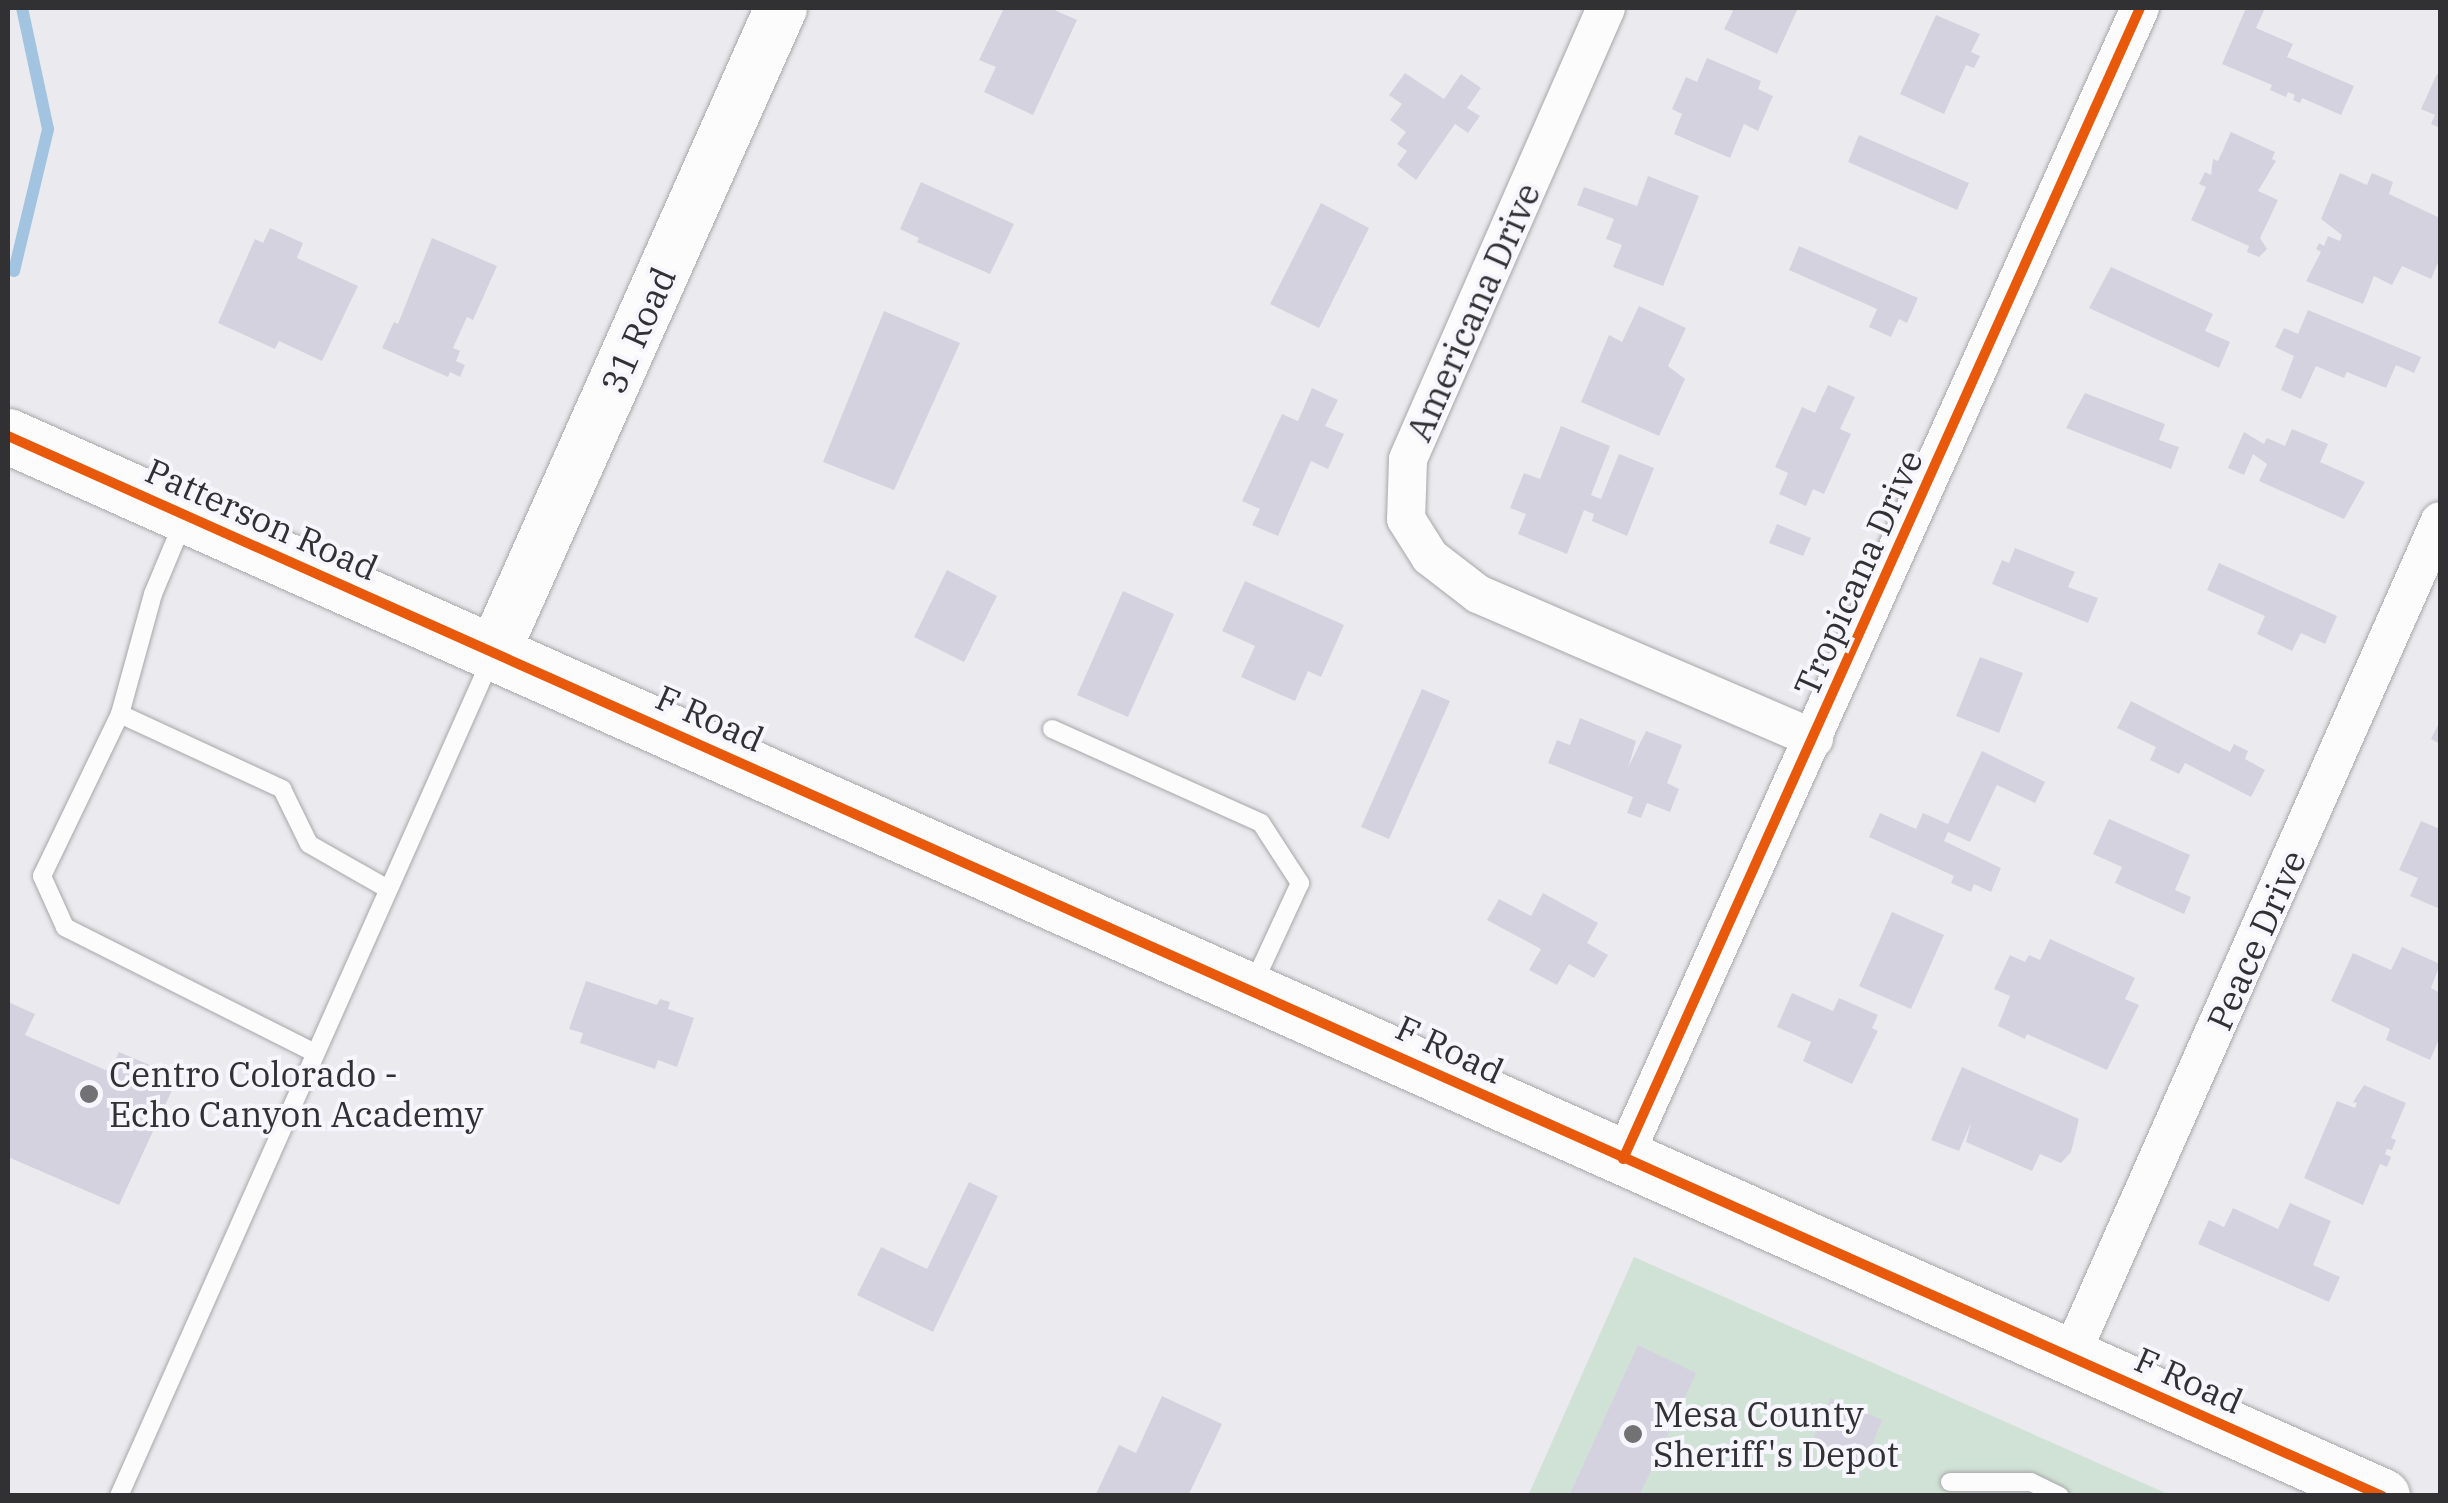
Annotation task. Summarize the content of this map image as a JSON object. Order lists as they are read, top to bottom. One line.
{"streets":{"main road":["Patterson Road","F Road"],"street":["Americana Drive","31 Road","Tropicana Drive","Peace Drive"]},"crossings":[["Americana Drive","Tropicana Drive"],["31 Road","Patterson Road"],["31 Road","F Road"],["Patterson Road","F Road"],["Tropicana Drive","F Road"],["F Road","Peace Drive"]],"places":["Centro Colorado - Echo Canyon Academy","Mesa County Sheriff's Depot"]}
